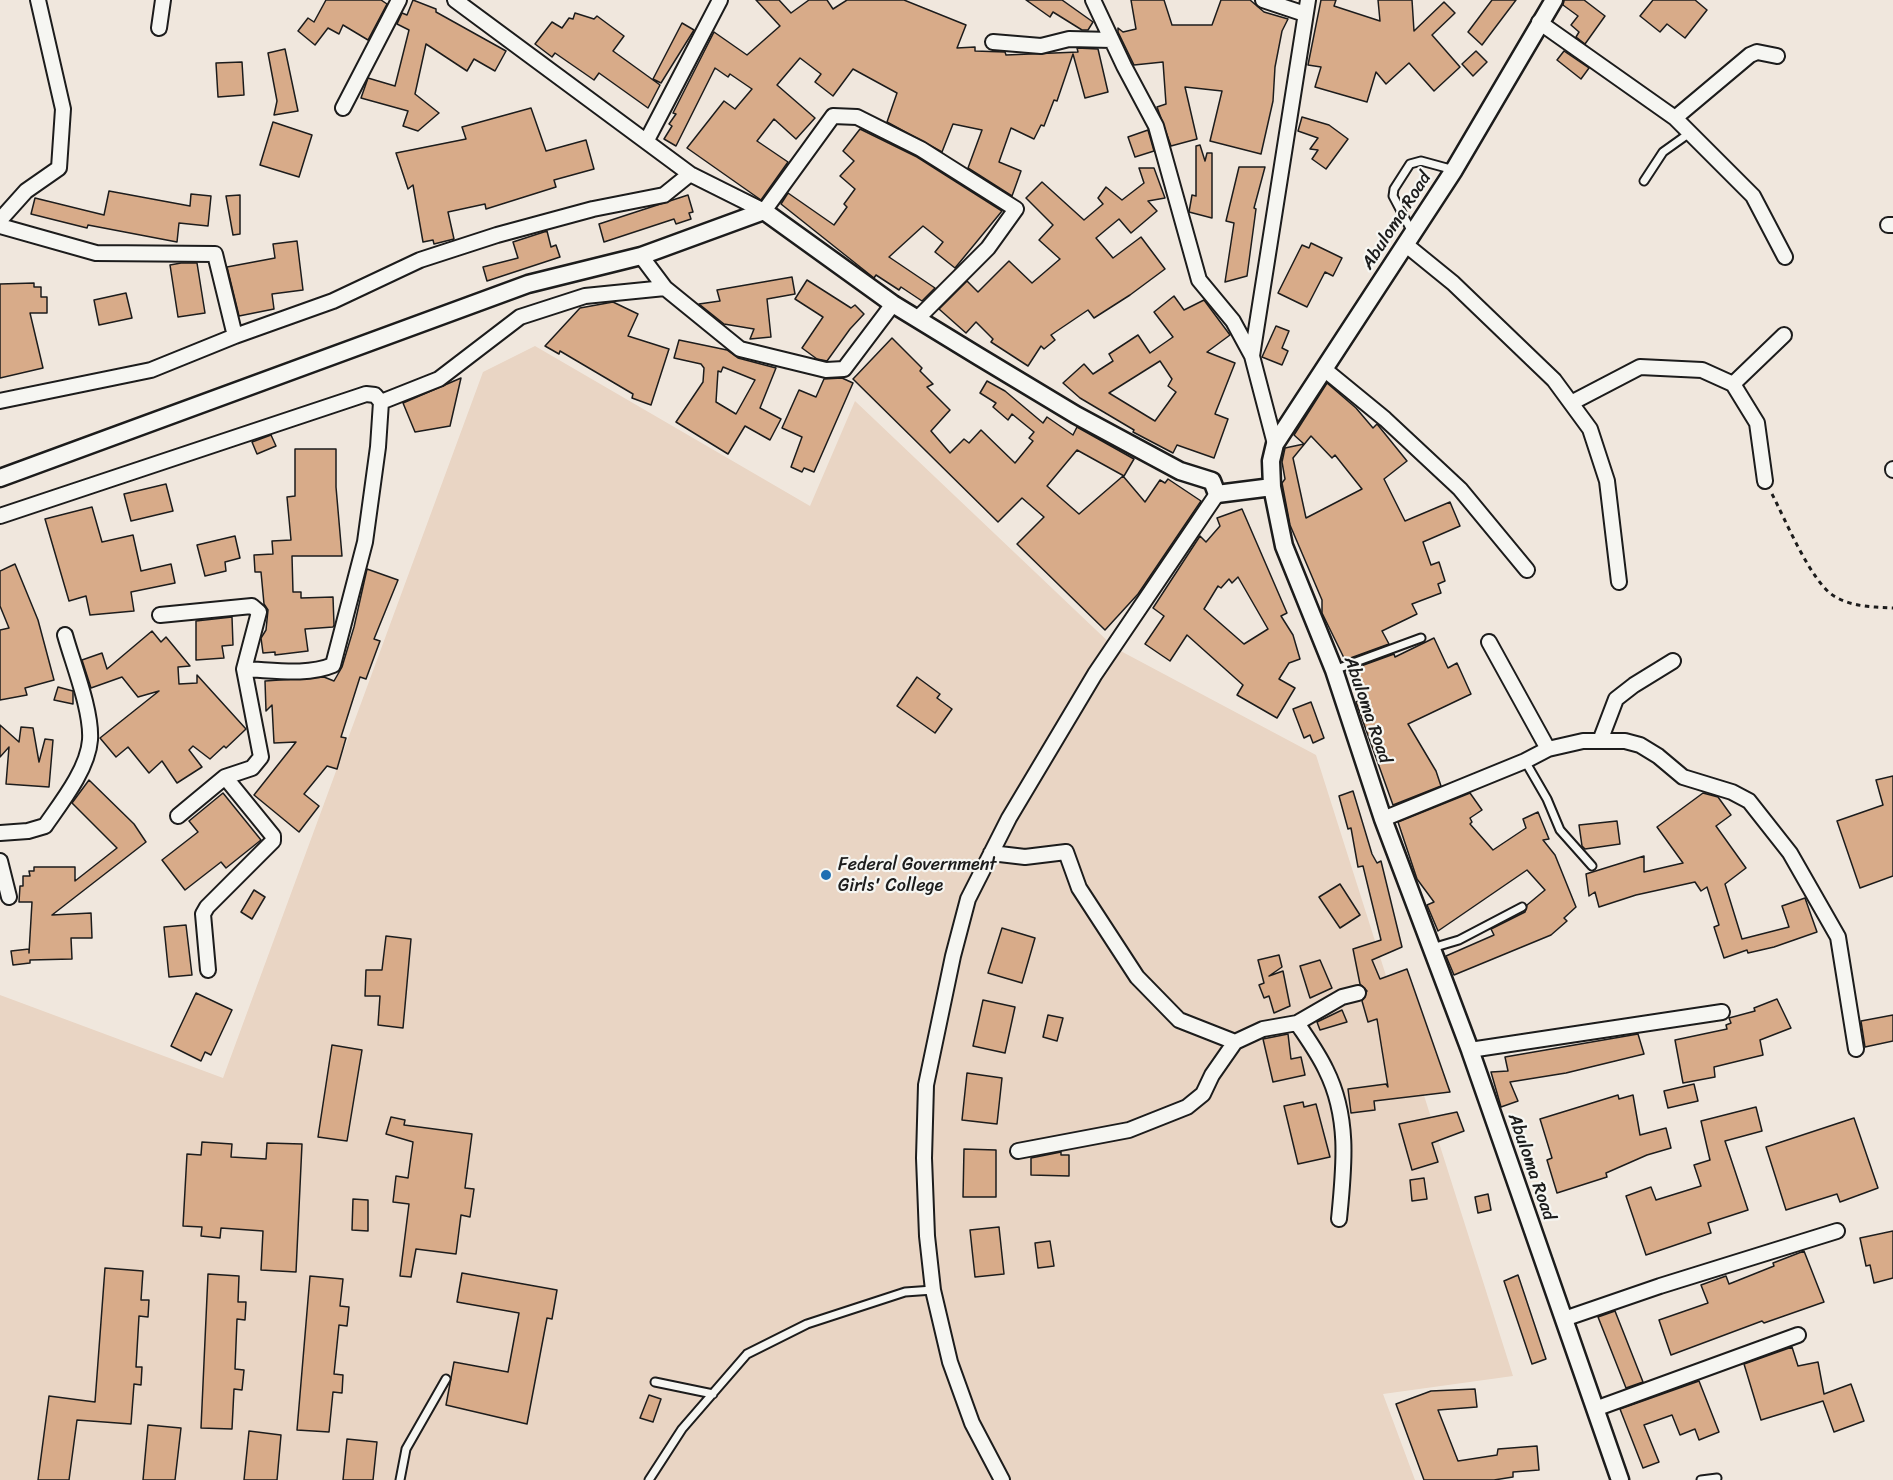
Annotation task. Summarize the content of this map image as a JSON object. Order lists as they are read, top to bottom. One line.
{"streets":{"street":["Abuloma Road"]},"places":["Federal Government Girls' College"]}
